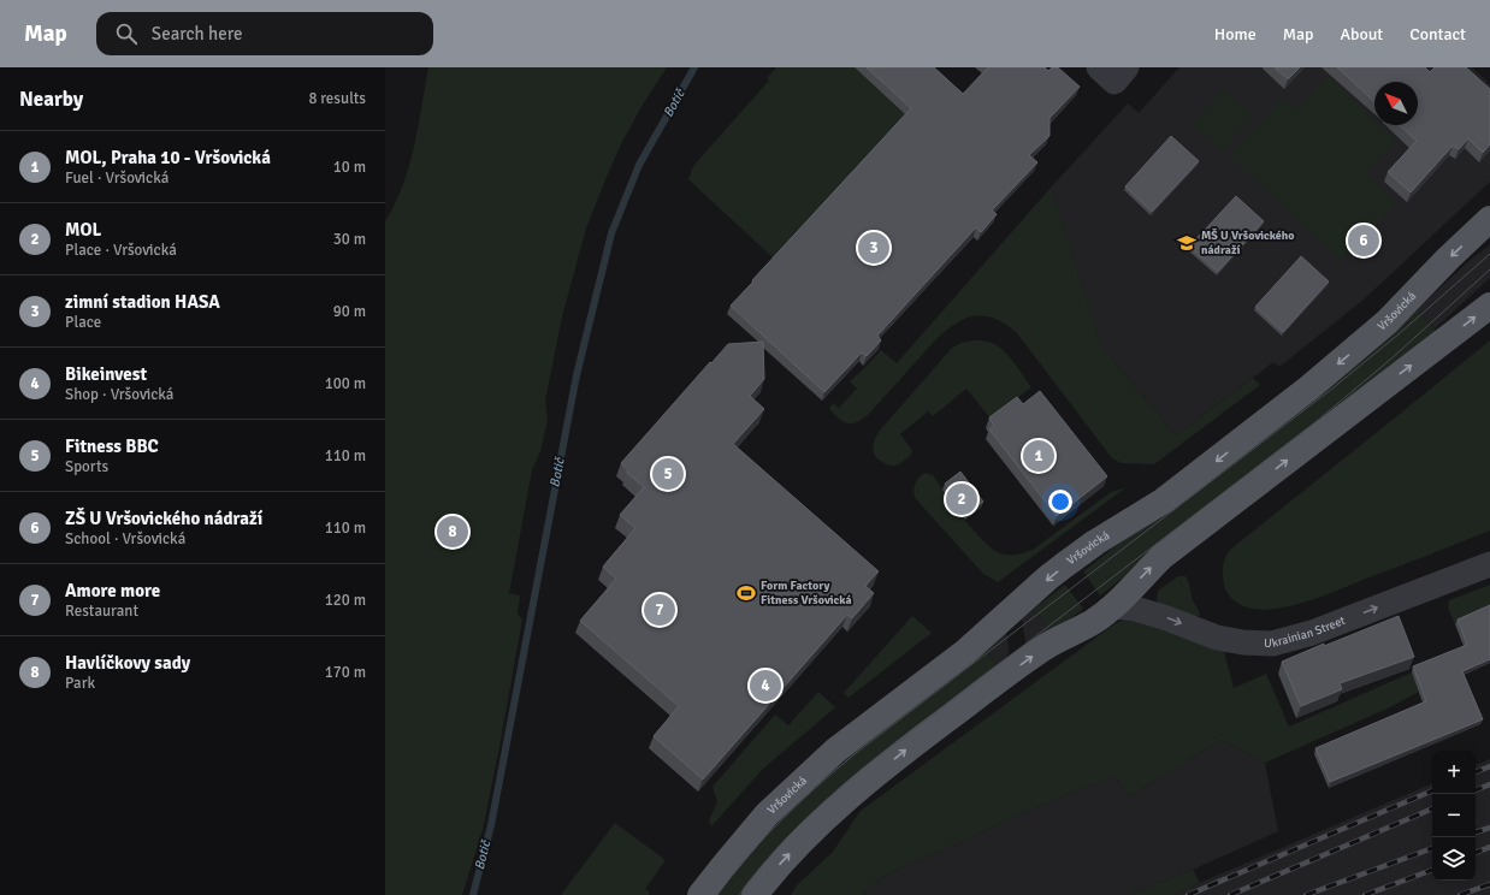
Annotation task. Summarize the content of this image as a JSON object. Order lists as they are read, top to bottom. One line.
{"streets":{"main road":["Vršovická"],"street":["Ukrainian Street"]},"one_way":["Ukrainian Street"],"water":["Botič"],"places":{"school or university":["MŠ U Vršovického nádraží"],"sports":["Form Factory Fitness Vršovická"]},"north":"top left","page":{"header":"Map","search":"Search here","nav":["Home","Map","About","Contact"],"heading":["Nearby","8 results"],"list":[{"mark":"1","name":"MOL, Praha 10 - Vršovická","note":"Fuel · Vršovická","value":"10 m"},{"mark":"2","name":"MOL","note":"Place · Vršovická","value":"30 m"},{"mark":"3","name":"zimní stadion HASA","note":"Place","value":"90 m"},{"mark":"4","name":"Bikeinvest","note":"Shop · Vršovická","value":"100 m"},{"mark":"5","name":"Fitness BBC","note":"Sports","value":"110 m"},{"mark":"6","name":"ZŠ U Vršovického nádraží","note":"School · Vršovická","value":"110 m"},{"mark":"7","name":"Amore more","note":"Restaurant","value":"120 m"},{"mark":"8","name":"Havlíčkovy sady","note":"Park","value":"170 m"}],"pins":["6","3","1","5","2","8","7","4"],"map_buttons":["+","−"]}}
